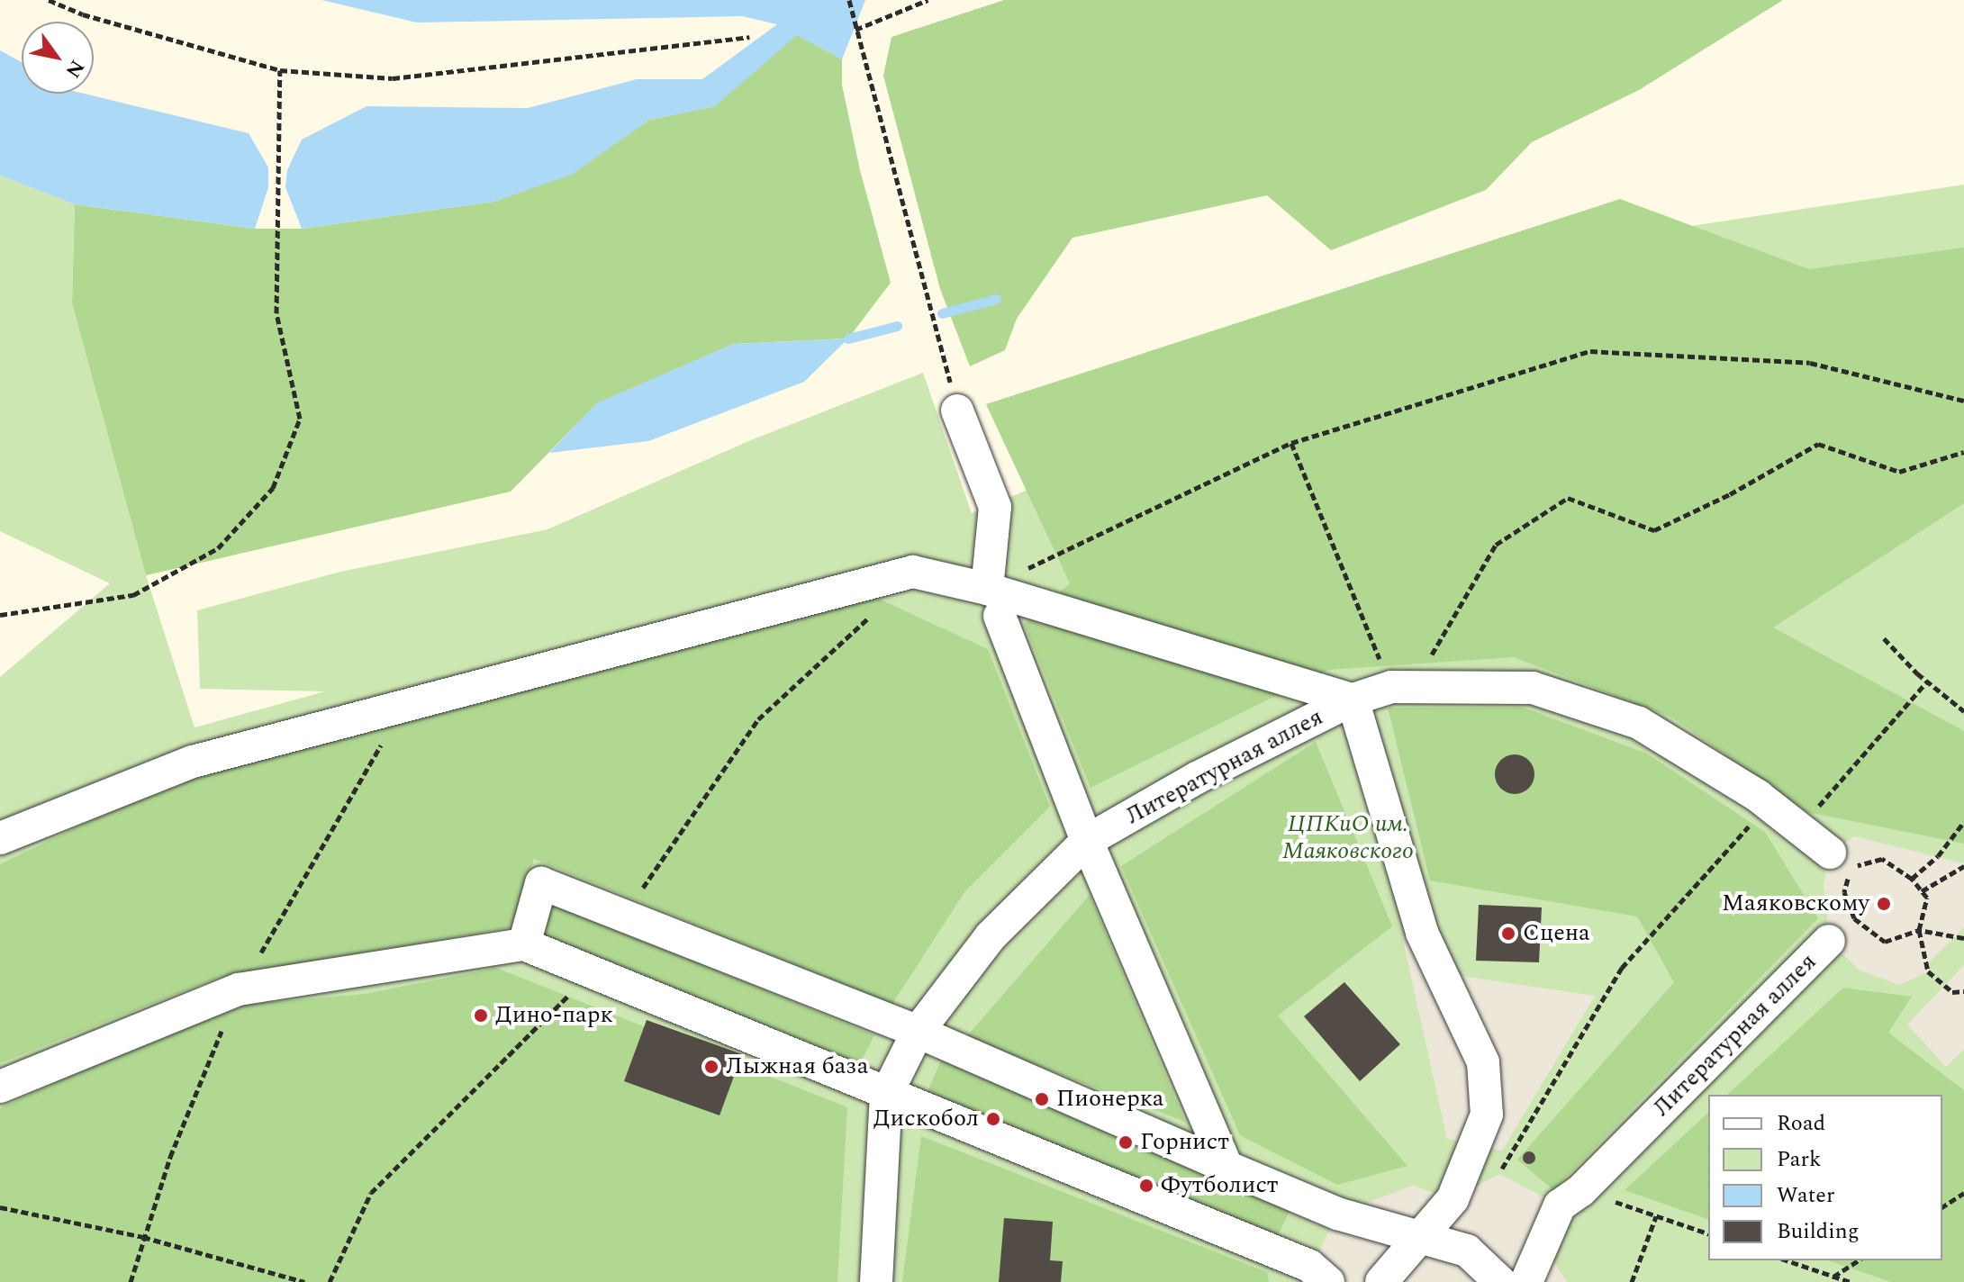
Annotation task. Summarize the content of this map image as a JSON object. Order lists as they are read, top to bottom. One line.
{"streets":{"street":["Литературная аллея"]},"parks":["ЦПКиО им. Маяковского"],"places":["Маяковскому","Сцена","Дино-парк","Лыжная база","Пионерка","Дискобол","Горнист","Футболист"],"legend":["Road","Park","Water","Building"],"north":"bottom right"}
